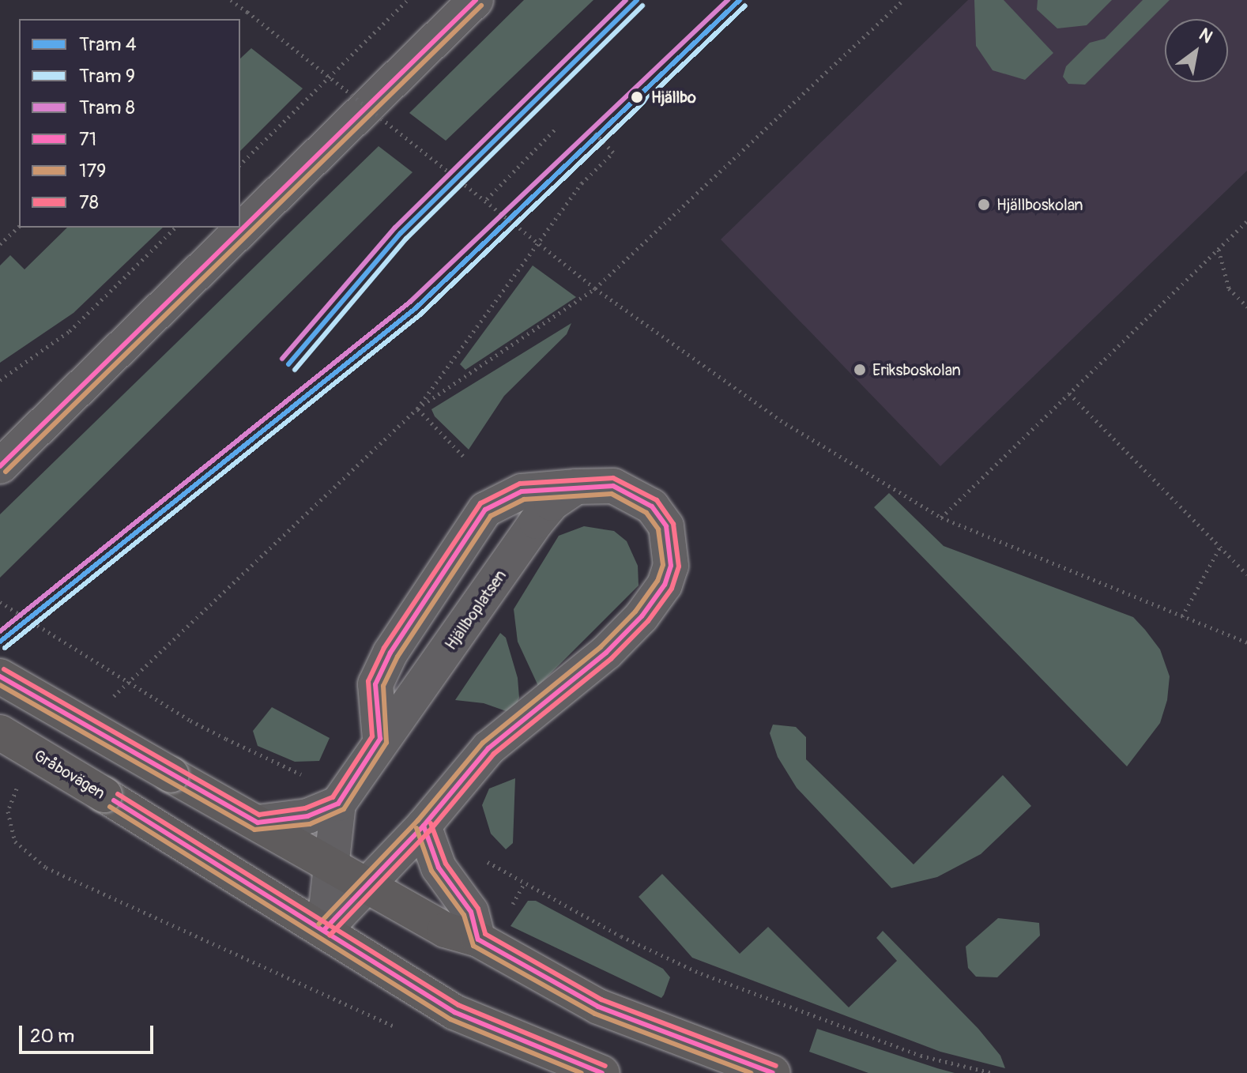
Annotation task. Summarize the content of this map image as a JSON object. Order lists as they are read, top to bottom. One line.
{"streets":{"main road":["Gråbovägen"],"street":["Hjällboplatsen"]},"crossings":[["Hjällboplatsen","Gråbovägen"]],"places":["Hjällbo","Hjällboskolan","Eriksboskolan"],"lines":["tram line 4","tram line 8","transit line 71","tram line 9","transit line 179","transit line 78"],"legend":["Tram 4","Tram 9","Tram 8","71","179","78"],"scale_bar":"20 m","north":"top right"}
